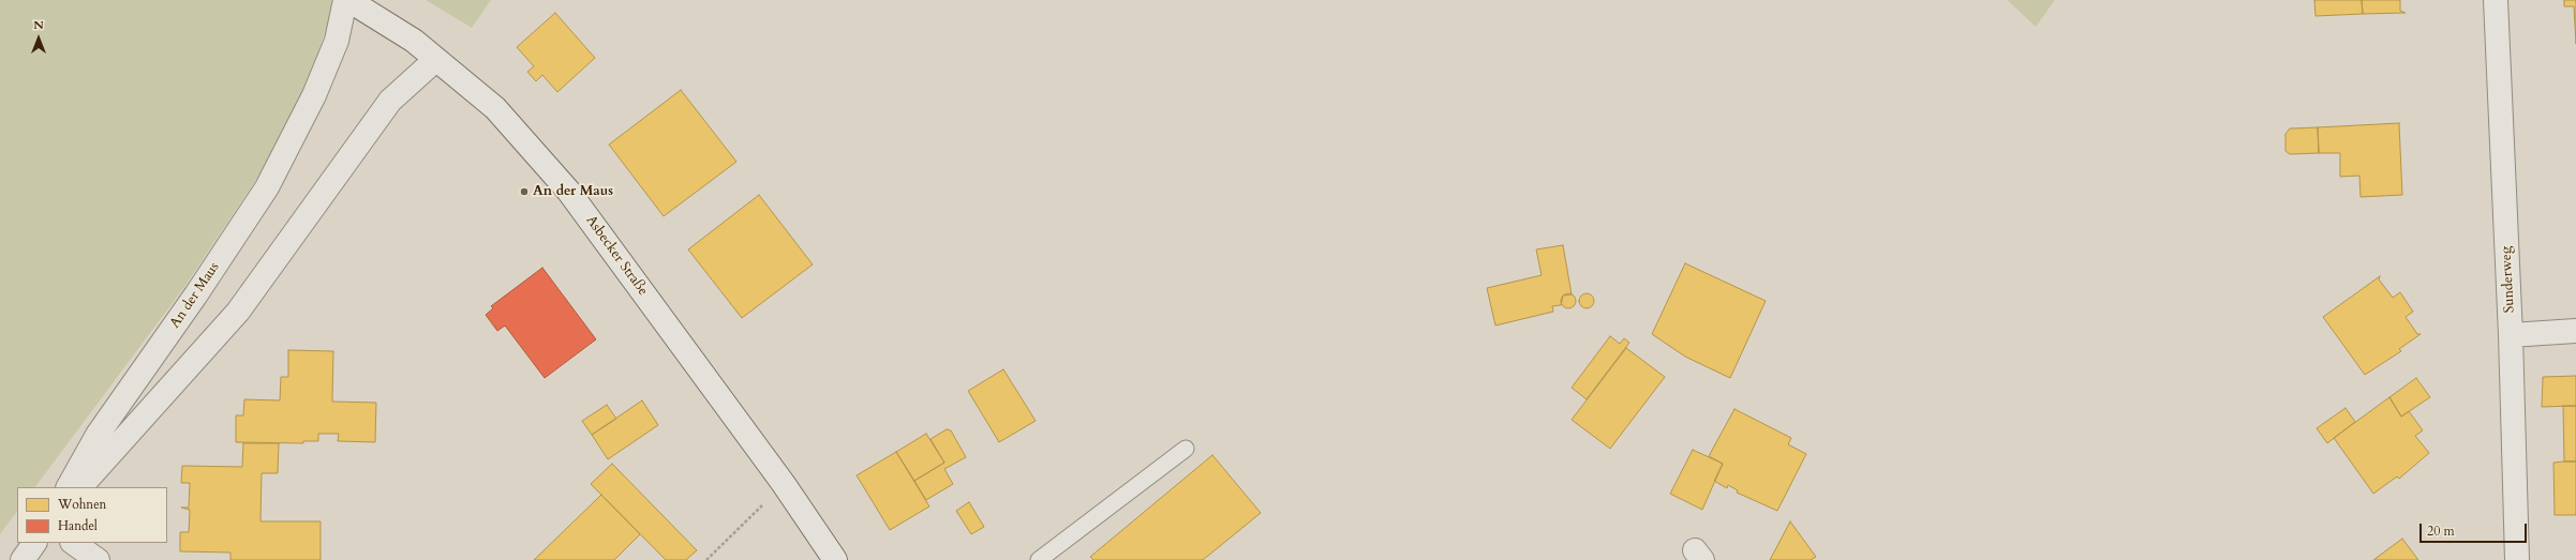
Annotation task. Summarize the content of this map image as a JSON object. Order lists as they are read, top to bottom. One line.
{"streets":{"street":["Asbecker Straße","Sunderweg","An der Maus"]},"crossings":[["Asbecker Straße","An der Maus"]],"places":["An der Maus"],"legend":["Wohnen","Handel"],"scale_bar":"20 m","north":"top"}
